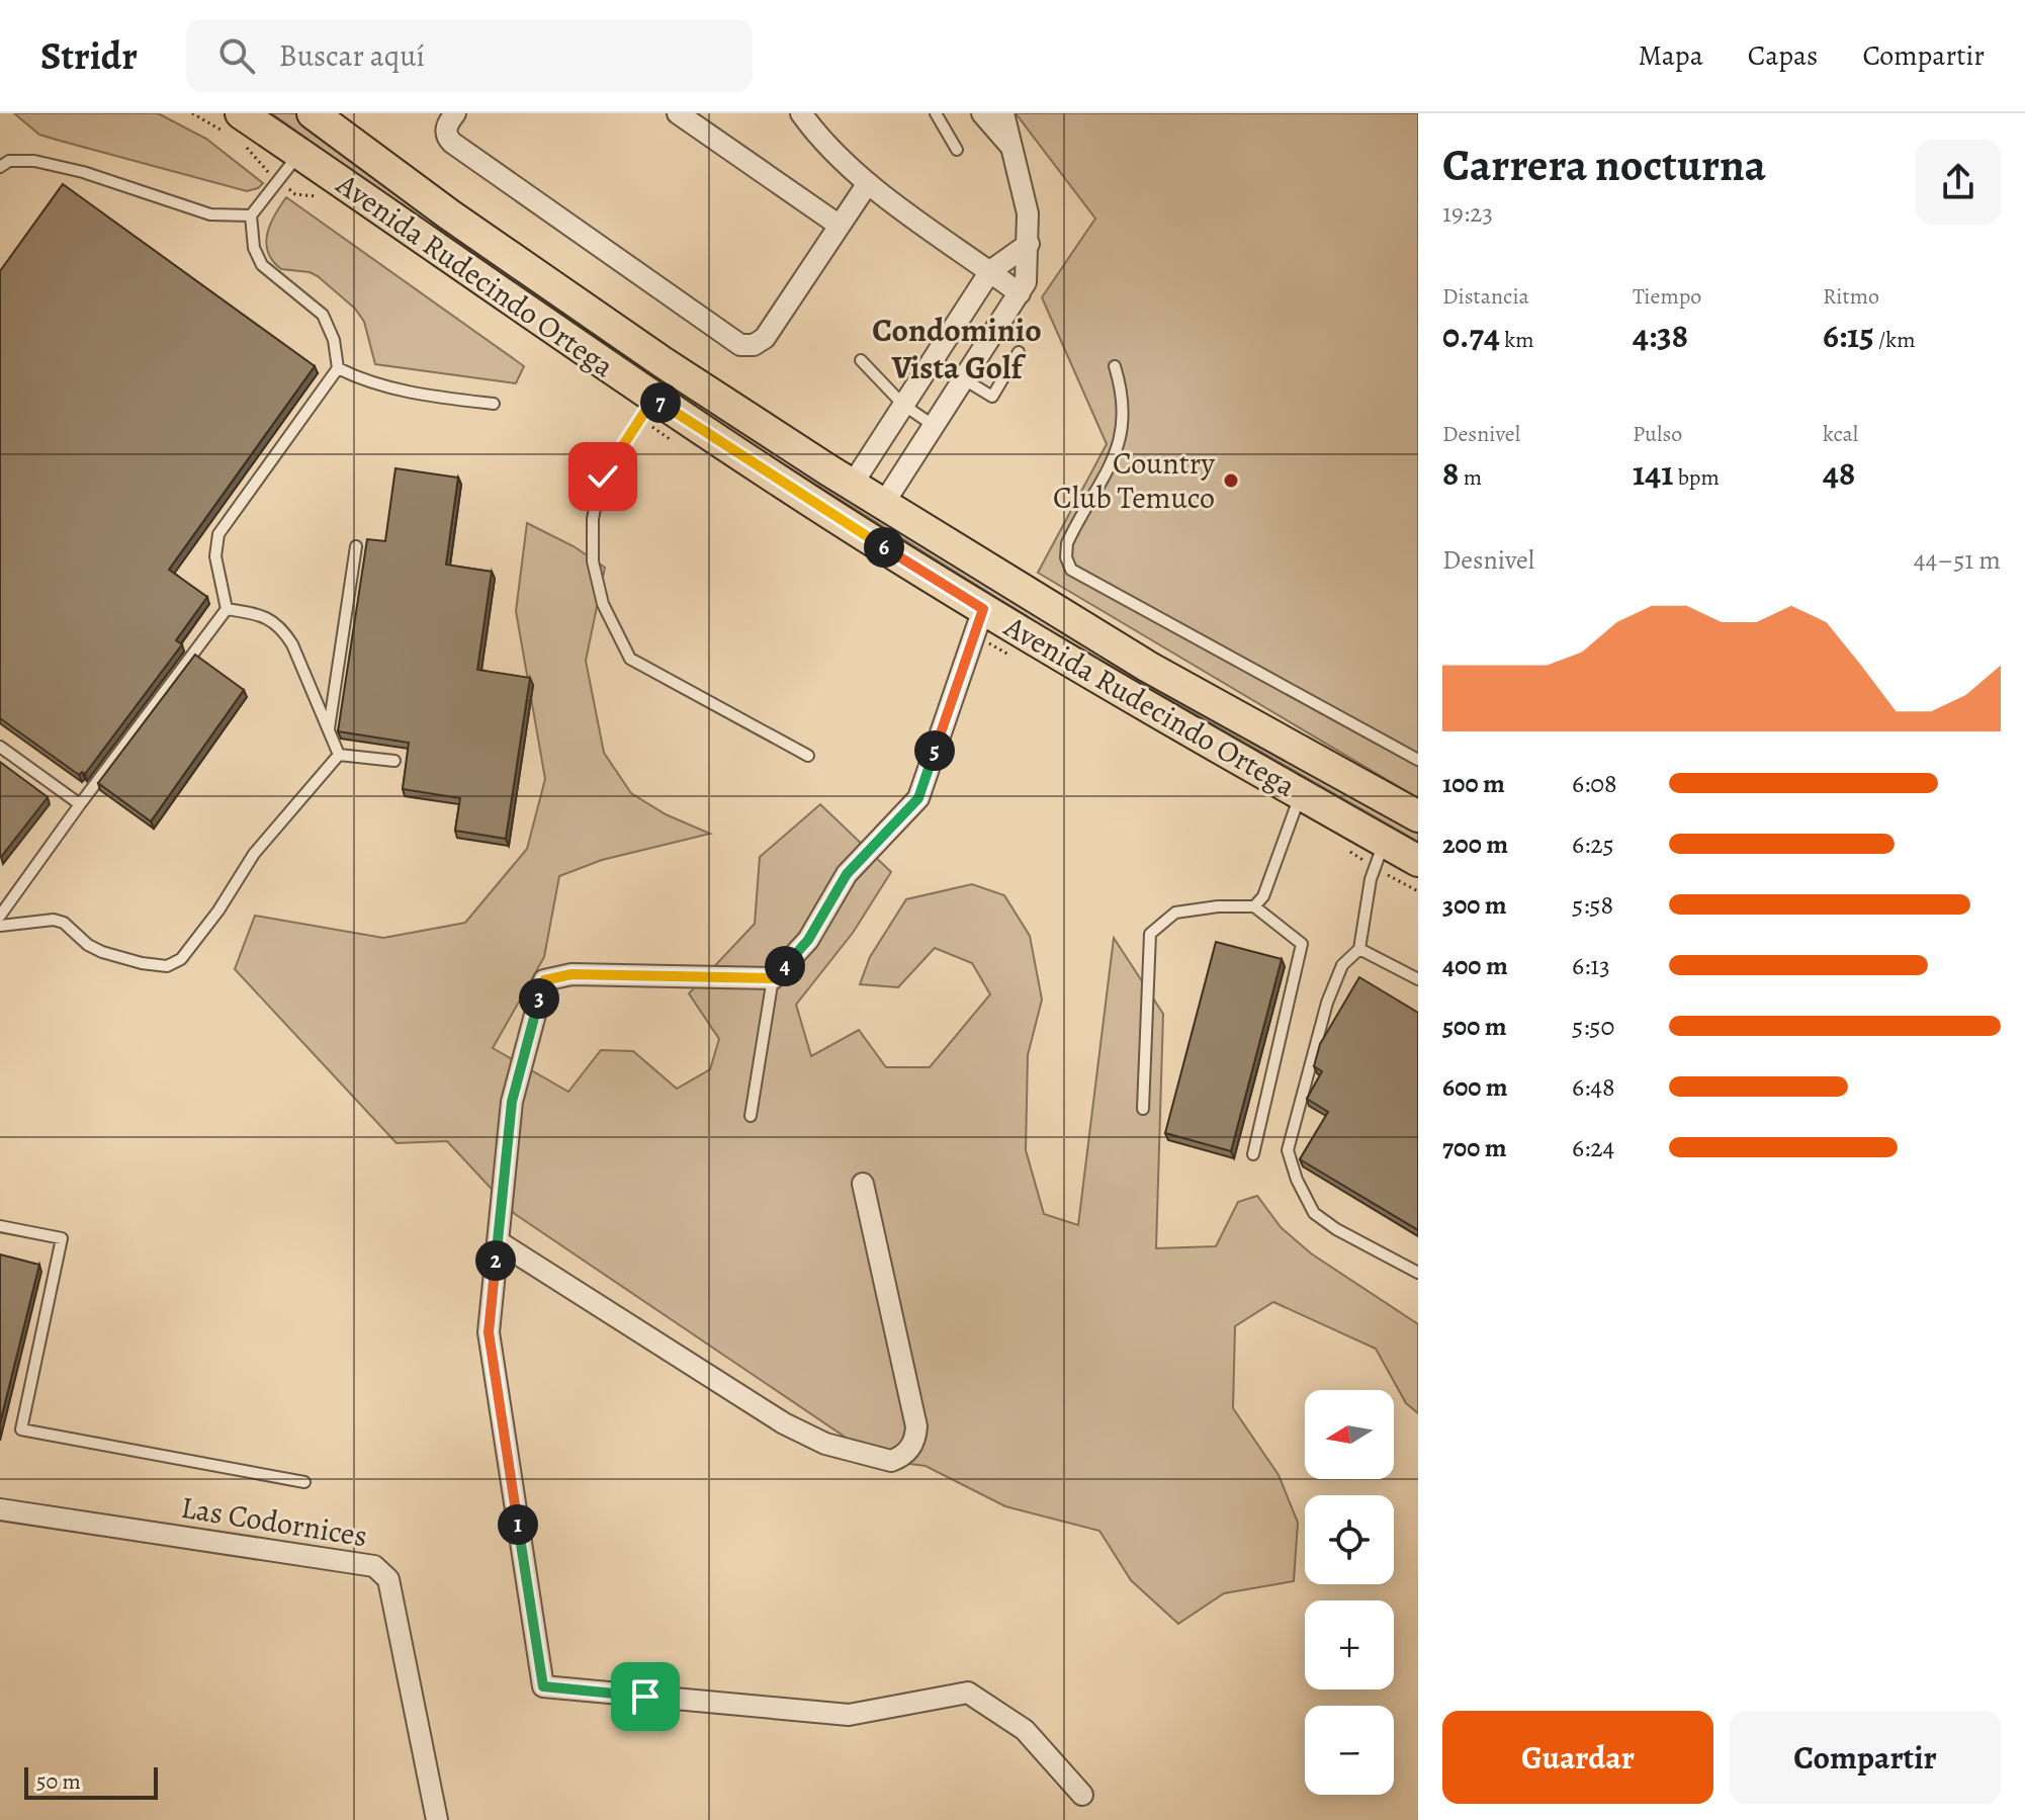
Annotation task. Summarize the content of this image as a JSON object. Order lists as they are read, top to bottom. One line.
{"streets":{"main road":["Avenida Rudecindo Ortega"],"street":["Las Codornices"]},"districts":["Condominio Vista Golf"],"places":["Country Club Temuco"],"scale_bar":"50 m","north":"left","page":{"header":"Stridr","search":"Buscar aquí","nav":["Mapa","Capas","Compartir"],"heading":["Carrera nocturna","19:23"],"stats":[["Distancia","0.74 km"],["Tiempo","4:38"],["Ritmo","6:15 /km"],["Desnivel","8 m"],["Pulso","141 bpm"],["kcal","48"]],"pins":["7","6","5","4","3","2","1"],"chart":["Desnivel","44–51 m"],"list":[{"name":"100 m","note":"6:08"},{"name":"200 m","note":"6:25"},{"name":"300 m","note":"5:58"},{"name":"400 m","note":"6:13"},{"name":"500 m","note":"5:50"},{"name":"600 m","note":"6:48"},{"name":"700 m","note":"6:24"}],"map_buttons":["+","−"],"buttons":["Guardar","Compartir"],"scale":"50 m"}}
